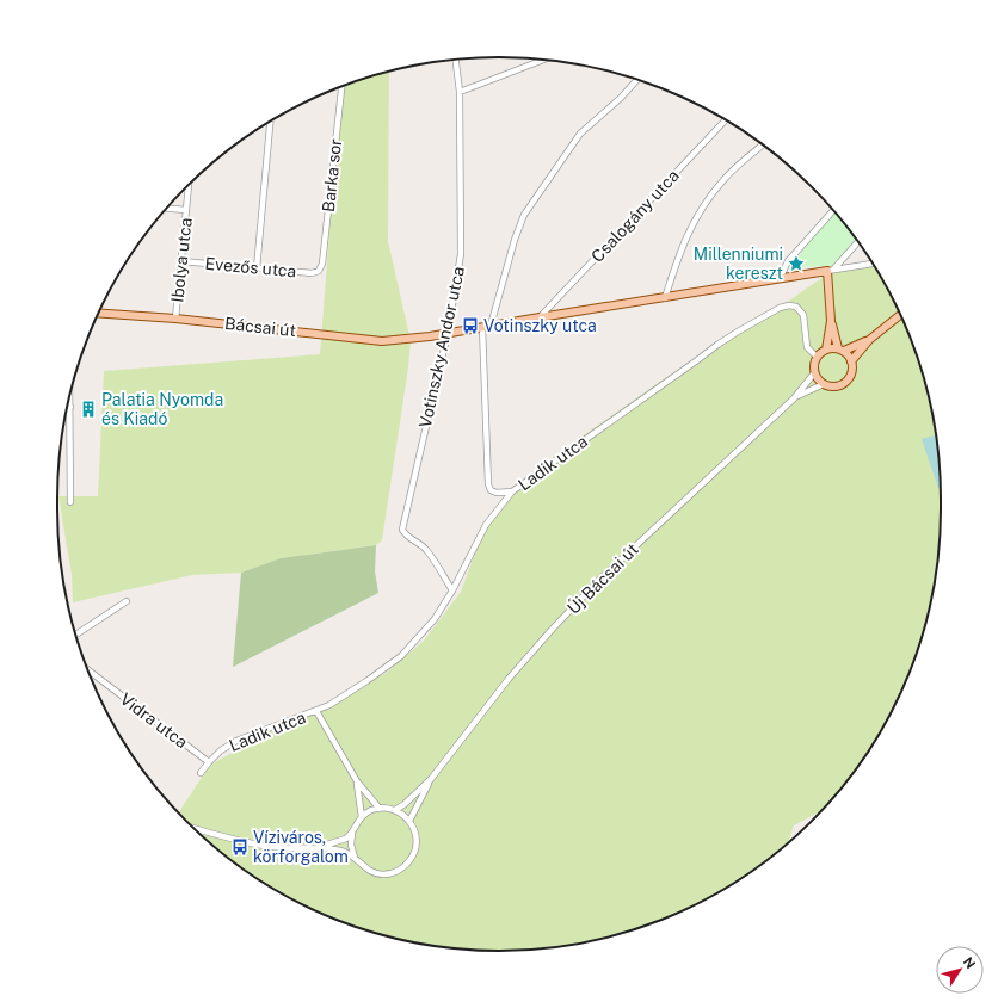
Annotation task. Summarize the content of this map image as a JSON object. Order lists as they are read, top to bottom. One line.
{"streets":{"main road":["Bácsai út","Új Bácsai út"],"street":["Barka sor","Csalogány utca","Ibolya utca","Evezős utca","Votinszky Andor utca","Ladik utca","Vidra utca"]},"crossings":[["Barka sor","Evezős utca"],["Csalogány utca","Bácsai út"],["Ibolya utca","Evezős utca"],["Ibolya utca","Bácsai út"],["Bácsai út","Votinszky Andor utca"],["Votinszky Andor utca","Ladik utca"],["Ladik utca","Új Bácsai út"],["Ladik utca","Vidra utca"]],"places":{"place":["Millenniumi kereszt"],"bus stop":["Votinszky utca","Víziváros, körforgalom"],"building":["Palatia Nyomda és Kiadó"]},"north":"top right"}
